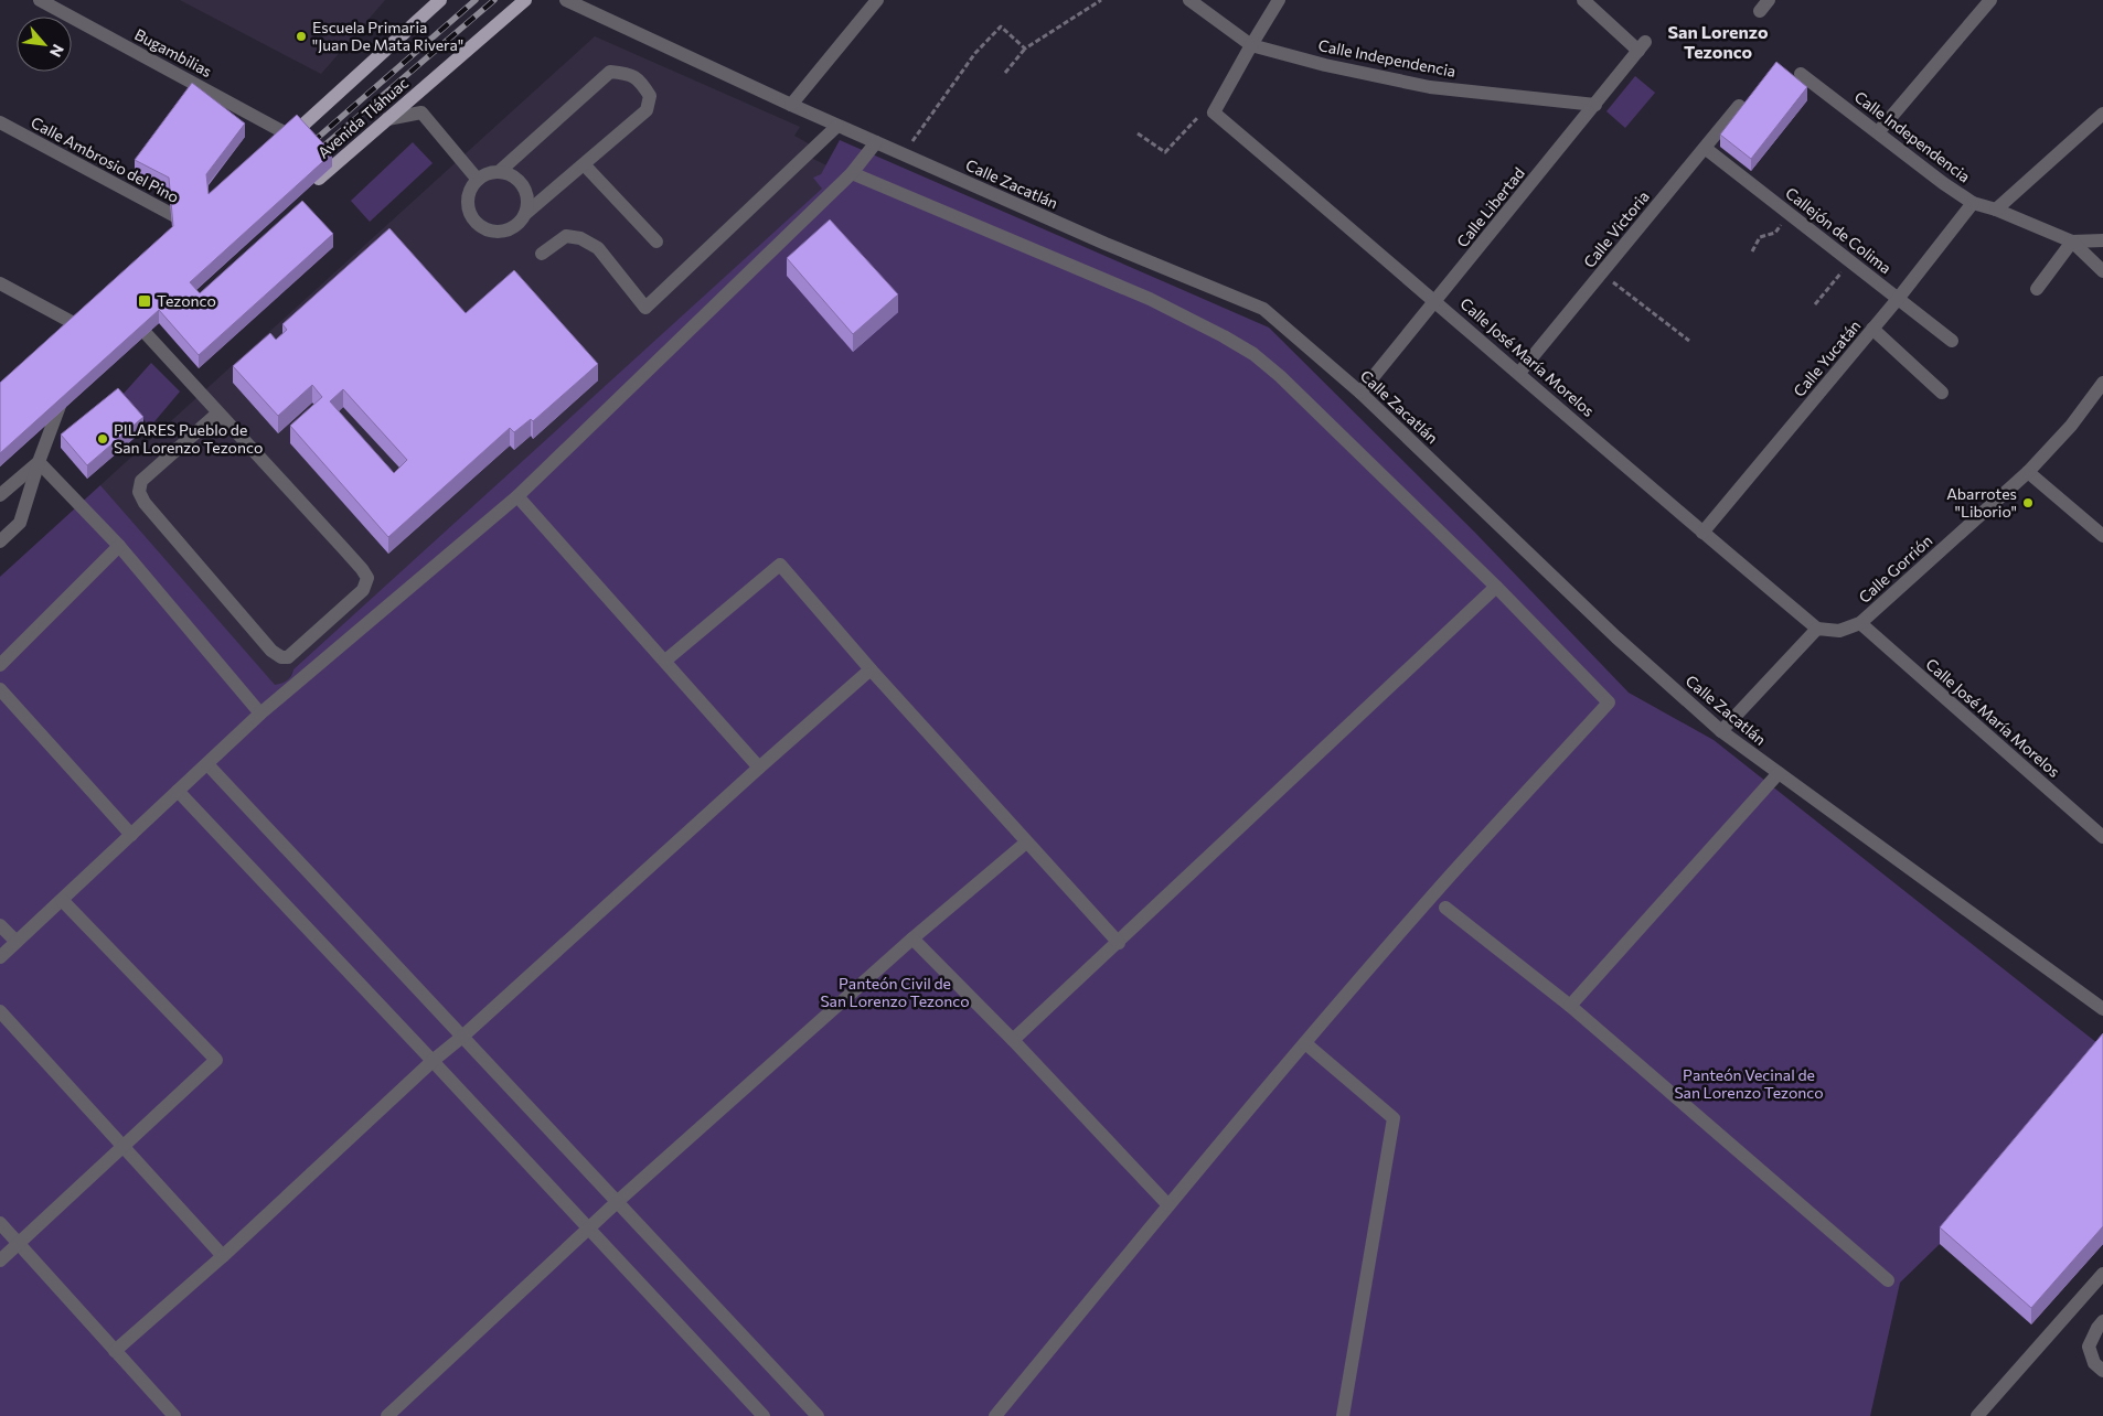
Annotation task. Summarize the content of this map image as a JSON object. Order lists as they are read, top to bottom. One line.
{"streets":{"main road":["Avenida Tláhuac"],"street":["Bugambilias","Calle Independencia","Calle Ambrosio del Pino","Calle Zacatlán","Calle Libertad","Calle Victoria","Callejón de Colima","Calle José María Morelos","Calle Yucatán","Calle Gorrión"]},"crossings":[["Calle Independencia","Calle Libertad"],["Calle Independencia","Calle Yucatán"],["Calle Zacatlán","Calle Libertad"],["Calle Libertad","Calle José María Morelos"],["Calle Victoria","Callejón de Colima"],["Calle Victoria","Calle José María Morelos"],["Callejón de Colima","Calle Yucatán"],["Calle José María Morelos","Calle Yucatán"],["Calle José María Morelos","Calle Gorrión"]],"districts":["San Lorenzo Tezonco"],"parks":["Panteón Civil de San Lorenzo Tezonco","Panteón Vecinal de San Lorenzo Tezonco"],"places":{"other":["Escuela Primaria \"Juan De Mata Rivera\"","PILARES Pueblo de San Lorenzo Tezonco","Abarrotes \"Liborio\""],"transit":["Tezonco"]},"north":"bottom right"}
